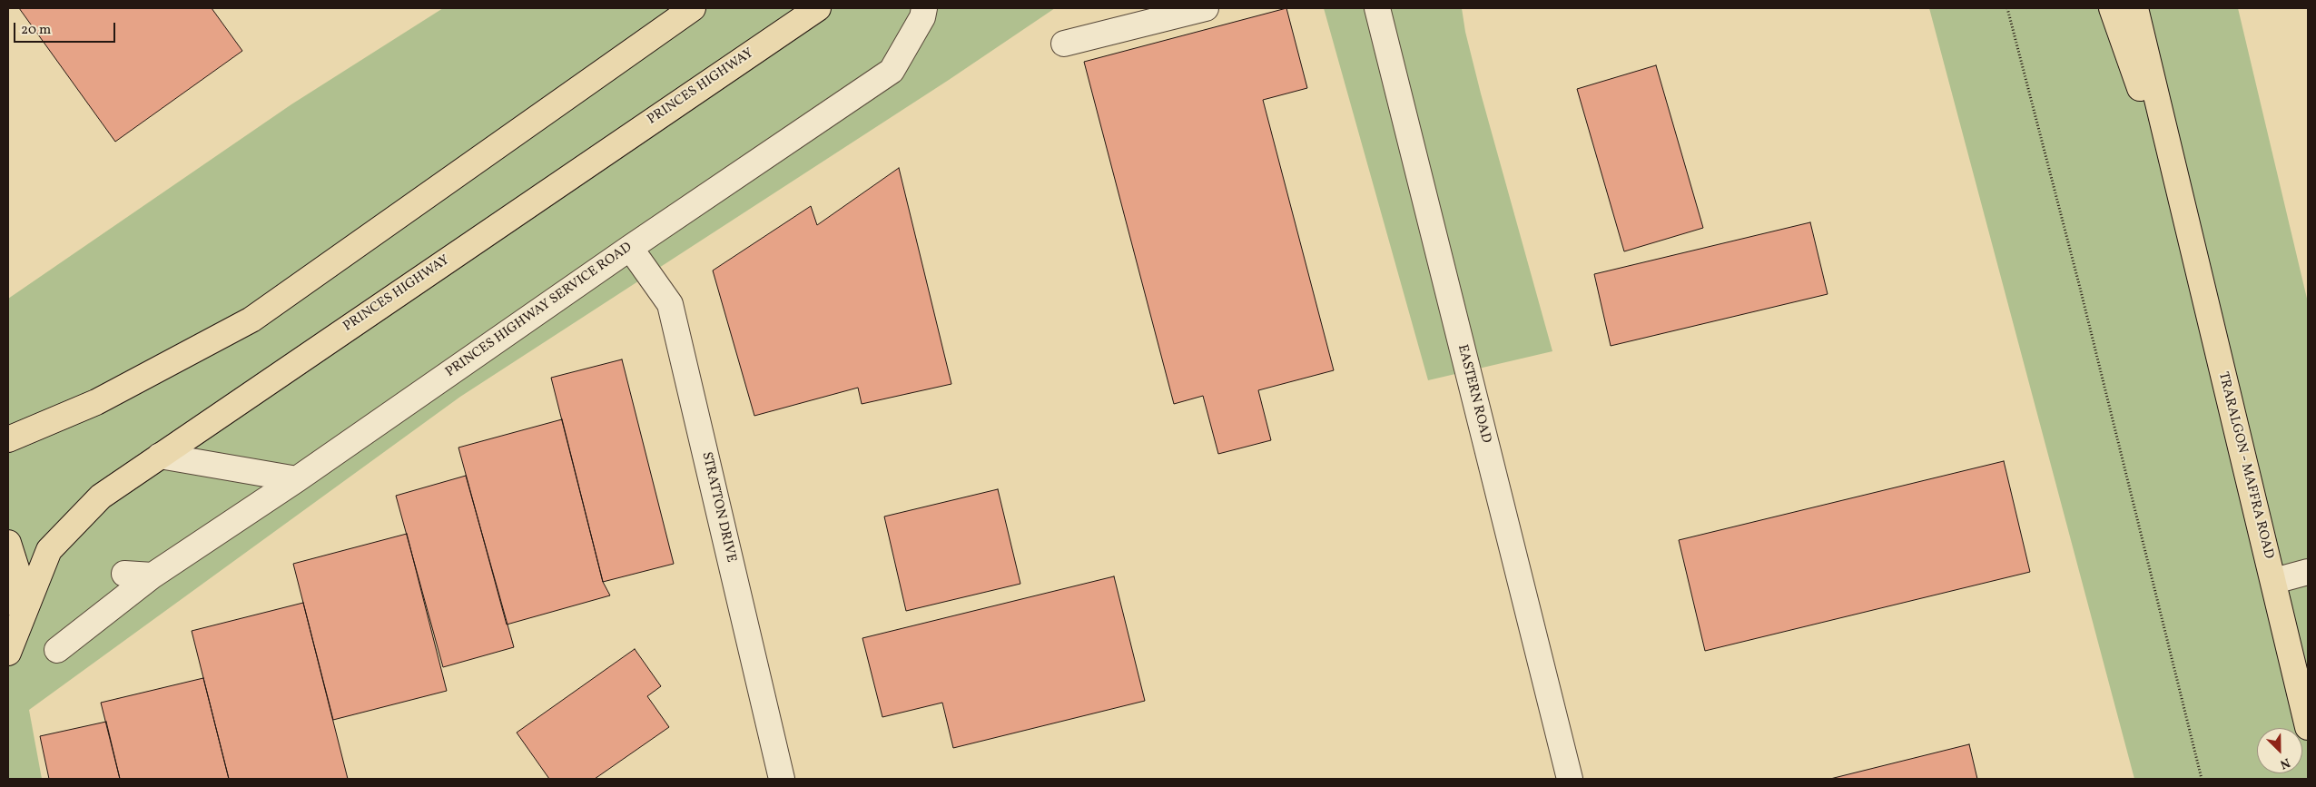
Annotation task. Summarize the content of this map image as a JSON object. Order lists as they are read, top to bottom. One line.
{"streets":{"main road":["PRINCES HIGHWAY","TRARALGON - MAFFRA ROAD"],"street":["PRINCES HIGHWAY SERVICE ROAD","EASTERN ROAD","STRATTON DRIVE"]},"crossings":[["PRINCES HIGHWAY SERVICE ROAD","STRATTON DRIVE"]],"scale_bar":"20 m","north":"bottom right"}
